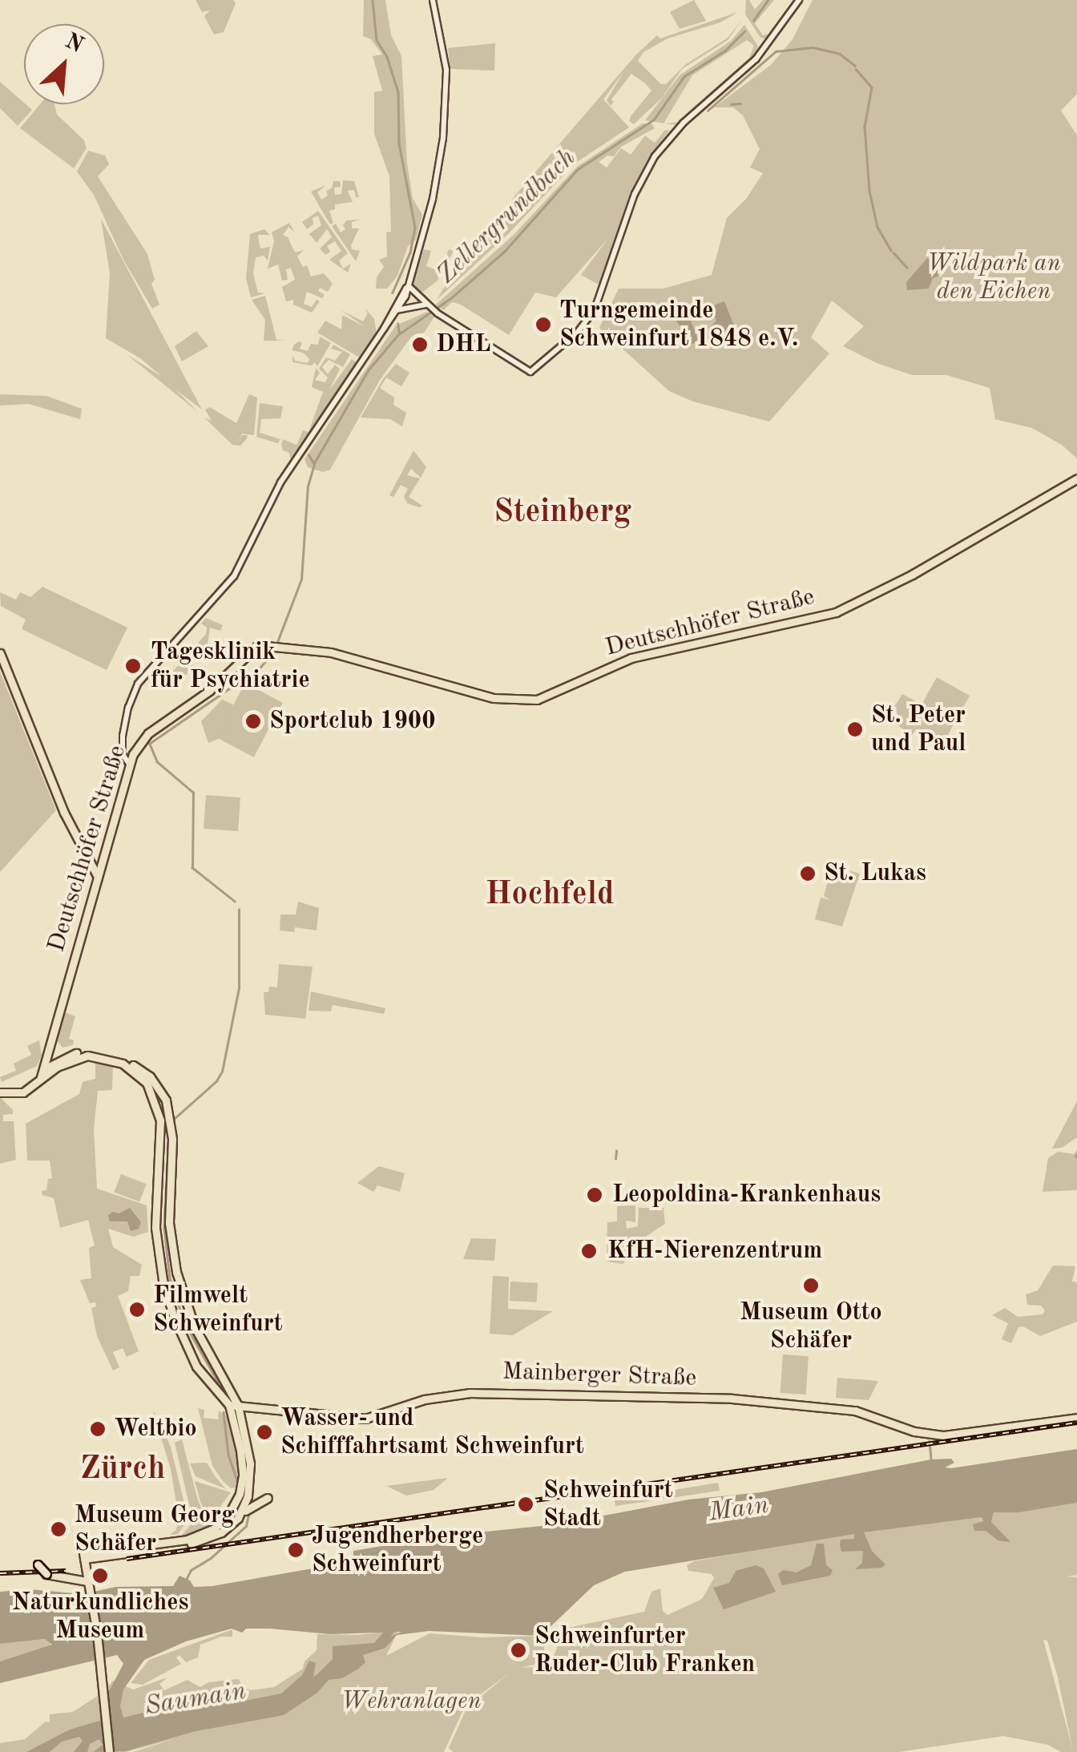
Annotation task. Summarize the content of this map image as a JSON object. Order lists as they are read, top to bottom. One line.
{"streets":{"main road":["Deutschhöfer Straße","Mainberger Straße"]},"districts":["Steinberg","Hochfeld","Zürch"],"water":["Zellergrundbach","Main","Saumain"],"parks":["Wildpark an den Eichen","Wehranlagen"],"places":["Turngemeinde Schweinfurt 1848 e.V.","DHL","Tagesklinik für Psychiatrie","Sportclub 1900","St. Peter und Paul","St. Lukas","Leopoldina-Krankenhaus","KfH-Nierenzentrum","Museum Otto Schäfer","Filmwelt Schweinfurt","Weltbio","Wasser- und Schifffahrtsamt Schweinfurt","Schweinfurt Stadt","Museum Georg Schäfer","Jugendherberge Schweinfurt","Naturkundliches Museum","Schweinfurter Ruder-Club Franken"],"north":"top right"}
